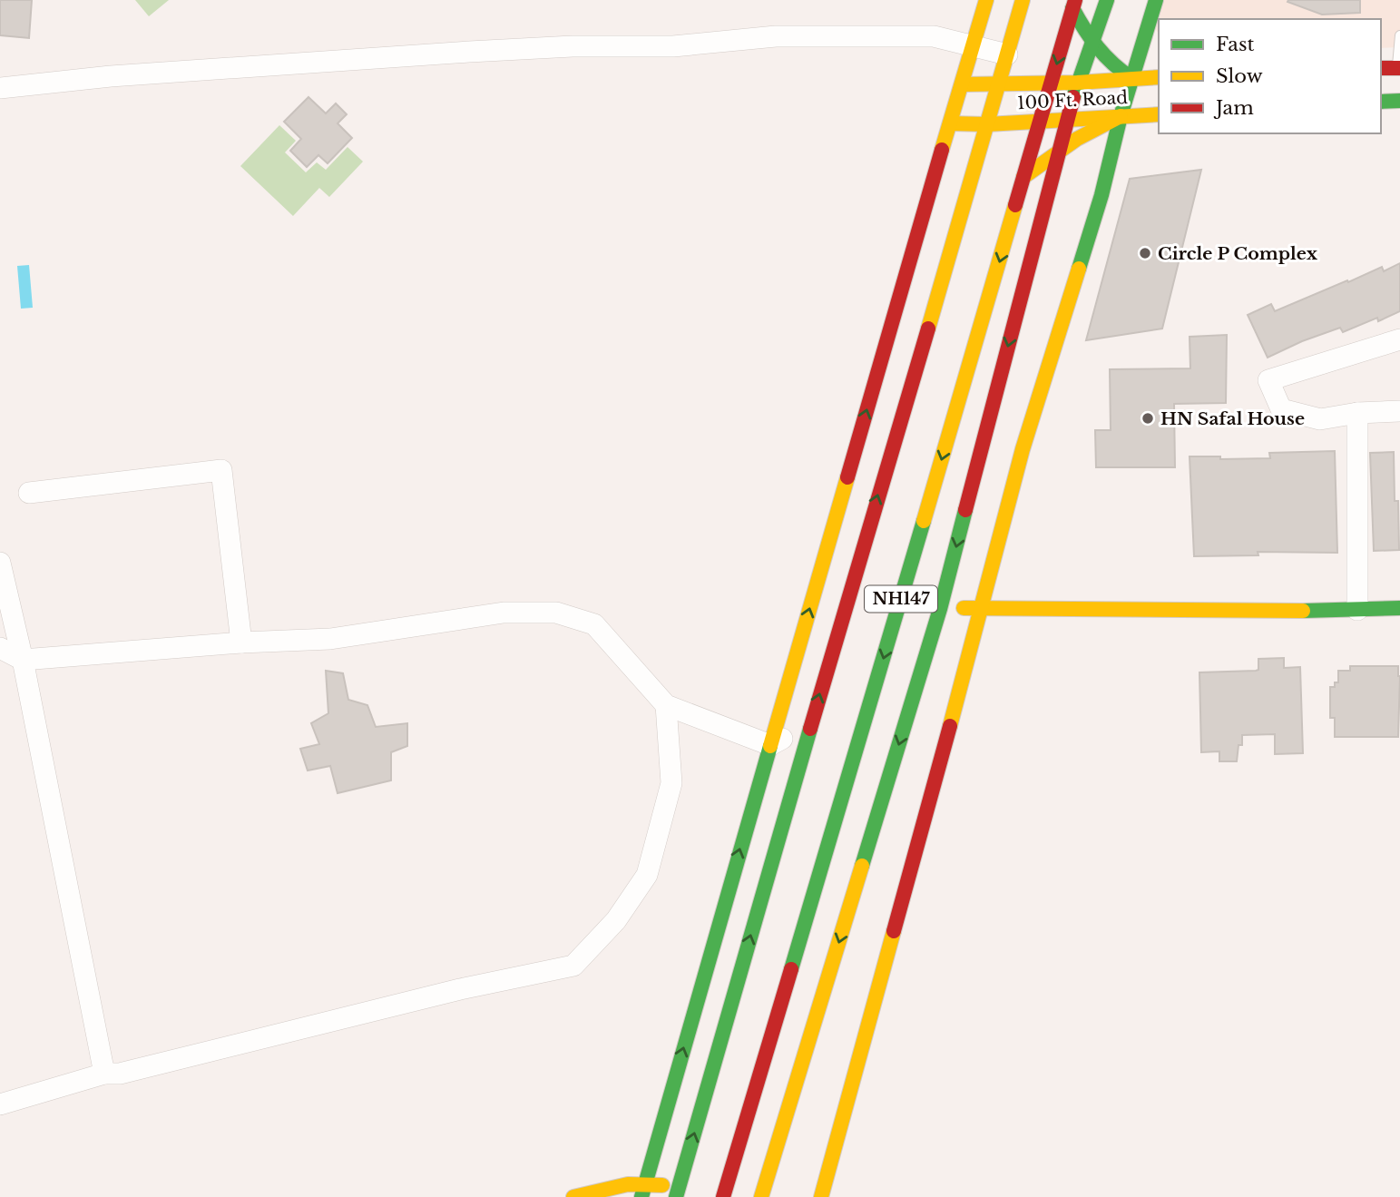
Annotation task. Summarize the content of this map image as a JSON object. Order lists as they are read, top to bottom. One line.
{"streets":{"main road":["100 Ft. Road","NH147"]},"crossings":[["100 Ft. Road","NH147"]],"places":["Circle P Complex","HN Safal House"],"legend":["Fast","Slow","Jam"]}
